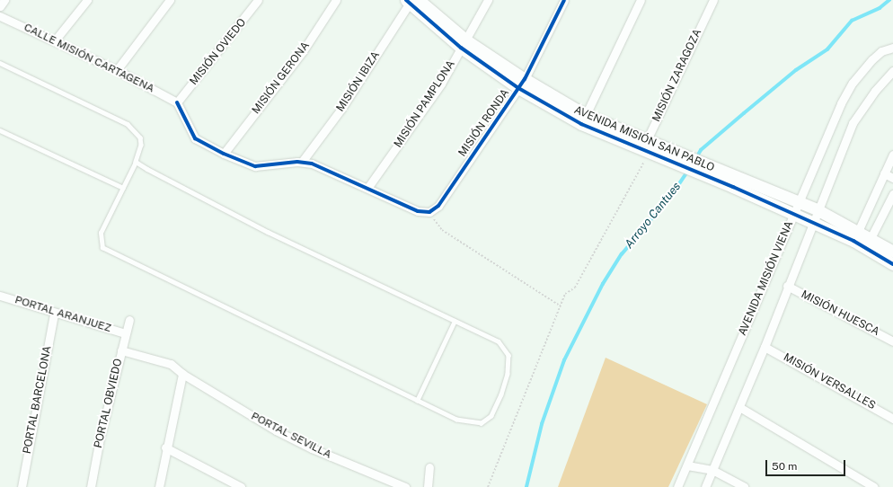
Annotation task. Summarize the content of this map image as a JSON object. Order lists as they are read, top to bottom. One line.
{"streets":{"street":["MISIÓN OVIEDO","CALLE MISIÓN CARTAGENA","MISIÓN ZARAGOZA","MISIÓN GERONA","MISIÓN IBIZA","MISIÓN PAMPLONA","MISIÓN RONDA","AVENIDA MISIÓN SAN PABLO","AVENIDA MISIÓN VIENA","MISIÓN HUESCA","PORTAL ARANJUEZ","MISIÓN VERSALLES","PORTAL BARCELONA","PORTAL OBVIEDO","PORTAL SEVILLA"]},"crossings":[["MISIÓN OVIEDO","CALLE MISIÓN CARTAGENA"],["MISIÓN ZARAGOZA","AVENIDA MISIÓN SAN PABLO"],["MISIÓN IBIZA","AVENIDA MISIÓN SAN PABLO"],["MISIÓN PAMPLONA","AVENIDA MISIÓN SAN PABLO"],["MISIÓN RONDA","AVENIDA MISIÓN SAN PABLO"],["AVENIDA MISIÓN SAN PABLO","AVENIDA MISIÓN VIENA"],["AVENIDA MISIÓN VIENA","MISIÓN HUESCA"],["AVENIDA MISIÓN VIENA","MISIÓN VERSALLES"],["PORTAL ARANJUEZ","PORTAL BARCELONA"],["PORTAL ARANJUEZ","PORTAL OBVIEDO"],["PORTAL OBVIEDO","PORTAL SEVILLA"]],"water":["Arroyo Cantues"],"scale_bar":"50 m"}
